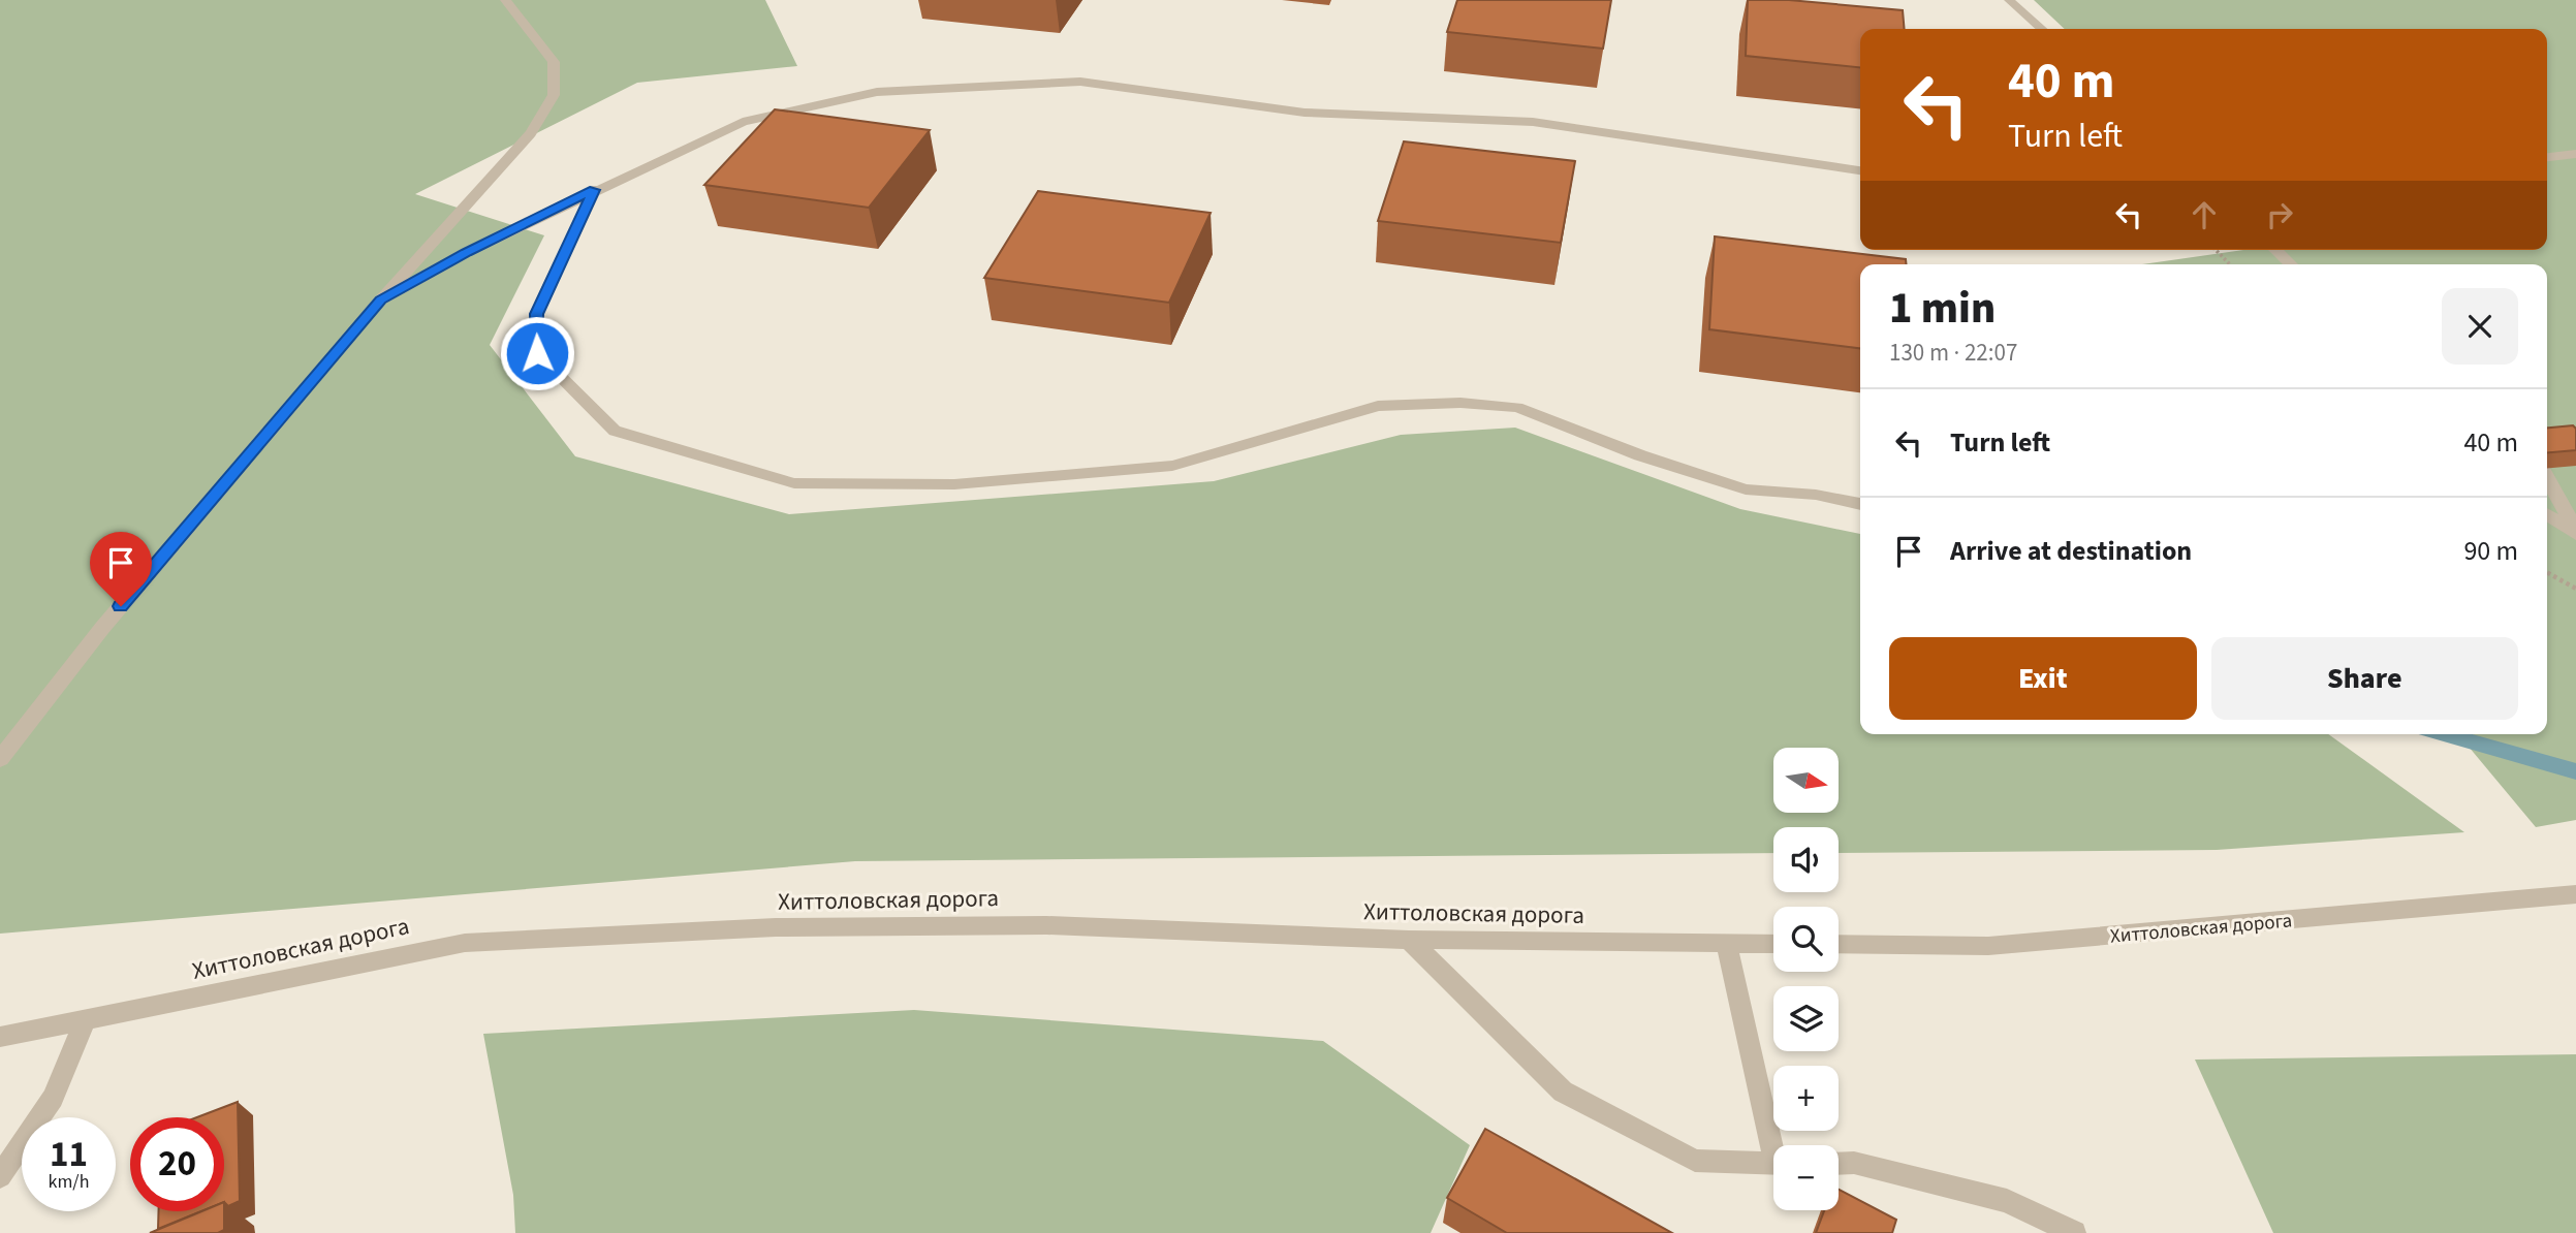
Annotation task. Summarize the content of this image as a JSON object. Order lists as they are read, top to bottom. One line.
{"streets":{"street":["Хиттоловская дорога"]},"north":"right","page":{"turn":["40 m","Turn left"],"heading":["1 min","130 m · 22:07"],"list":[{"name":"Turn left","value":"40 m"},{"name":"Arrive at destination","value":"90 m"}],"buttons":["Exit","Share"],"map_buttons":["+","−"],"speed":"11 km/h","limit":"20"}}
